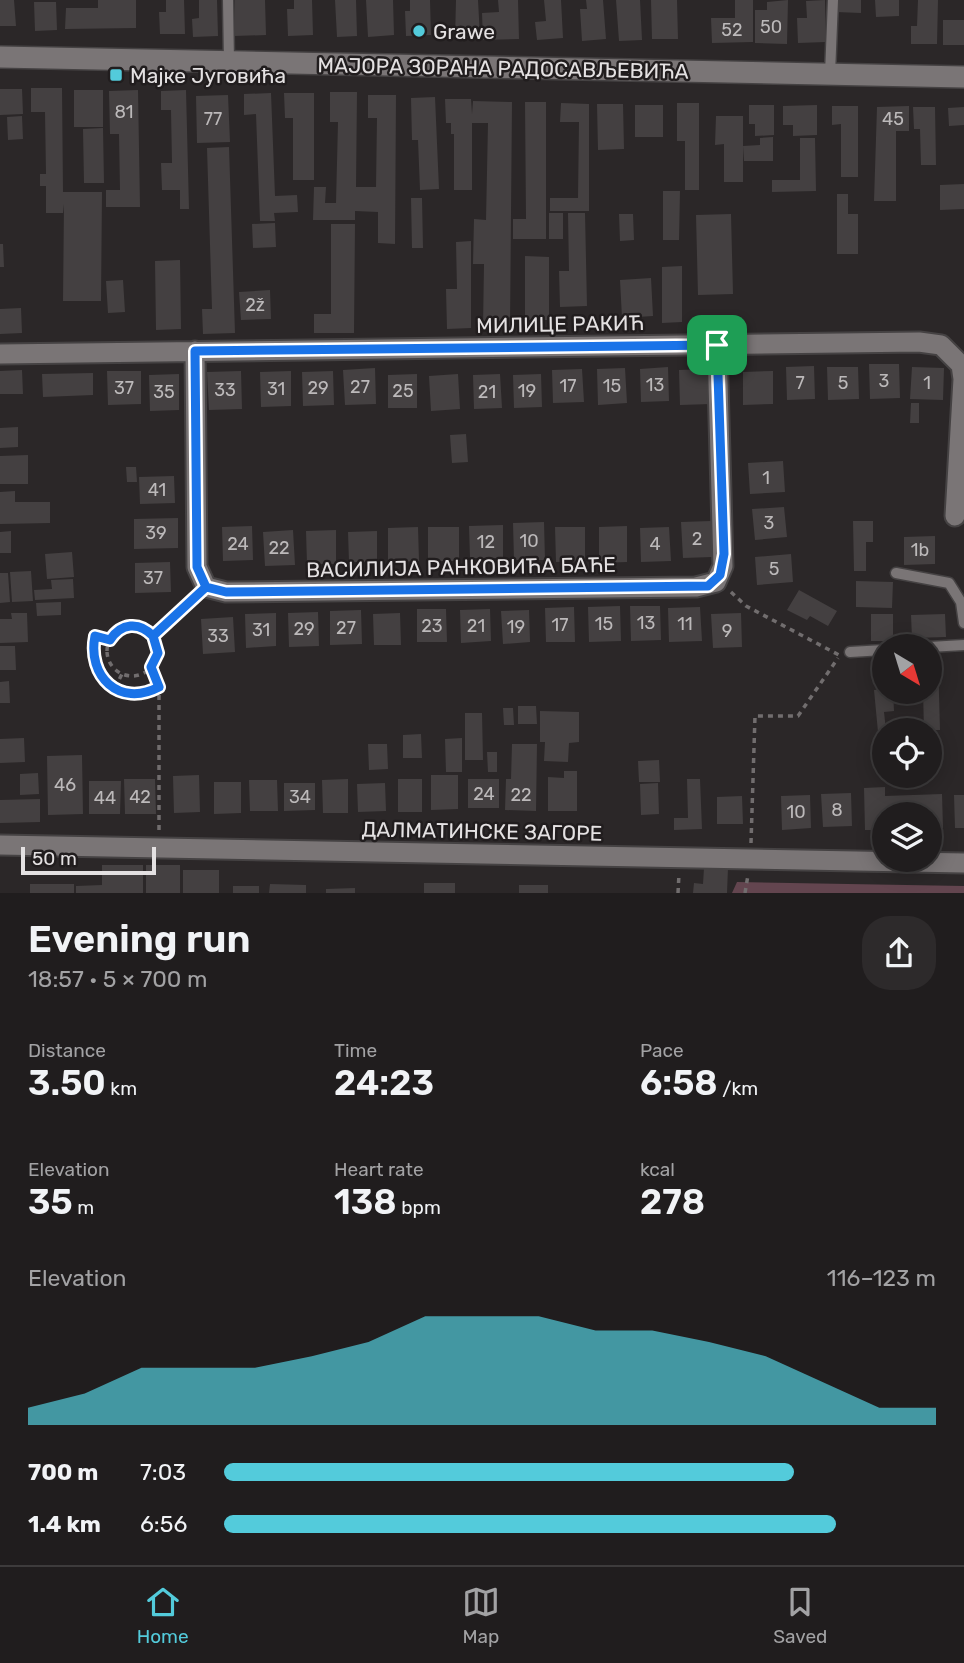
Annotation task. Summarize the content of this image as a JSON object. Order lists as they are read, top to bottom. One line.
{"streets":{"main road":["МАЈОРА ЗОРАНА РАДОСАВЉЕВИЋА"],"street":["МИЛИЦЕ РАКИЋ","ВАСИЛИЈА РАНКОВИЋА БАЋЕ","ДАЛМАТИНСКЕ ЗАГОРЕ"]},"places":{"other":["Grawe"],"transit":["Мајке Југовића"]},"house_numbers":["50","52","81","77","45","2ž","3","7","5","1","13","17","15","27","37","29","31","33","25","19","35","21","1","41","3","39","2","10","12","24","4","22","1b","5","37","13","15","11","17","23","21","19","27","29","31","9","33","46","24","22","42","34","44","8","10"],"scale_bar":"50 m","north":"bottom right","page":{"scale":"50 m","heading":["Evening run","18:57 · 5 × 700 m"],"stats":[["Distance","3.50 km"],["Time","24:23"],["Pace","6:58 /km"],["Elevation","35 m"],["Heart rate","138 bpm"],["kcal","278"]],"chart":["Elevation","116–123 m"],"list":[{"name":"700 m","note":"7:03"},{"name":"1.4 km","note":"6:56"}],"tabs":["Home","Map","Saved"]}}
